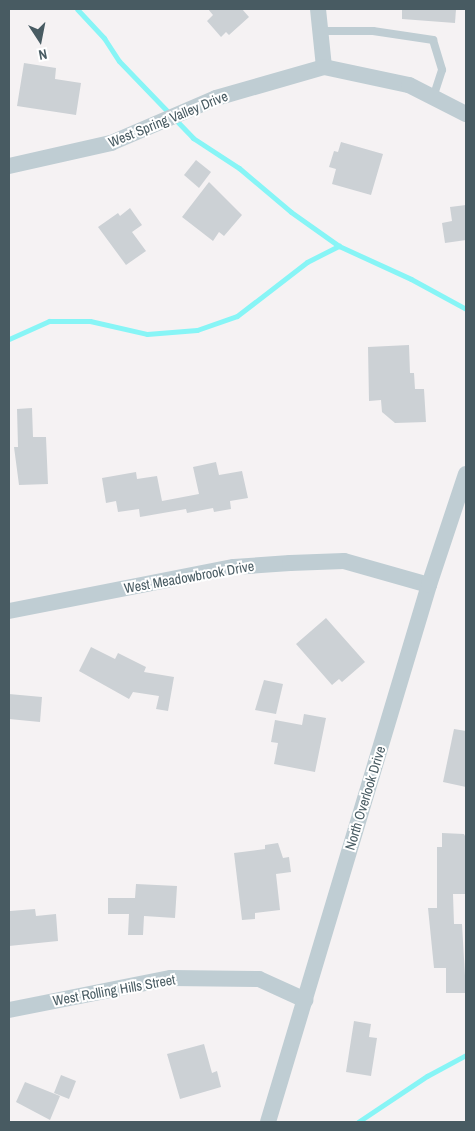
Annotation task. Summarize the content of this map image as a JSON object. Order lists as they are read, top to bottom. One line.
{"streets":{"street":["West Spring Valley Drive","West Meadowbrook Drive","North Overlook Drive","West Rolling Hills Street"]},"crossings":[["West Meadowbrook Drive","North Overlook Drive"],["North Overlook Drive","West Rolling Hills Street"]],"north":"bottom"}
